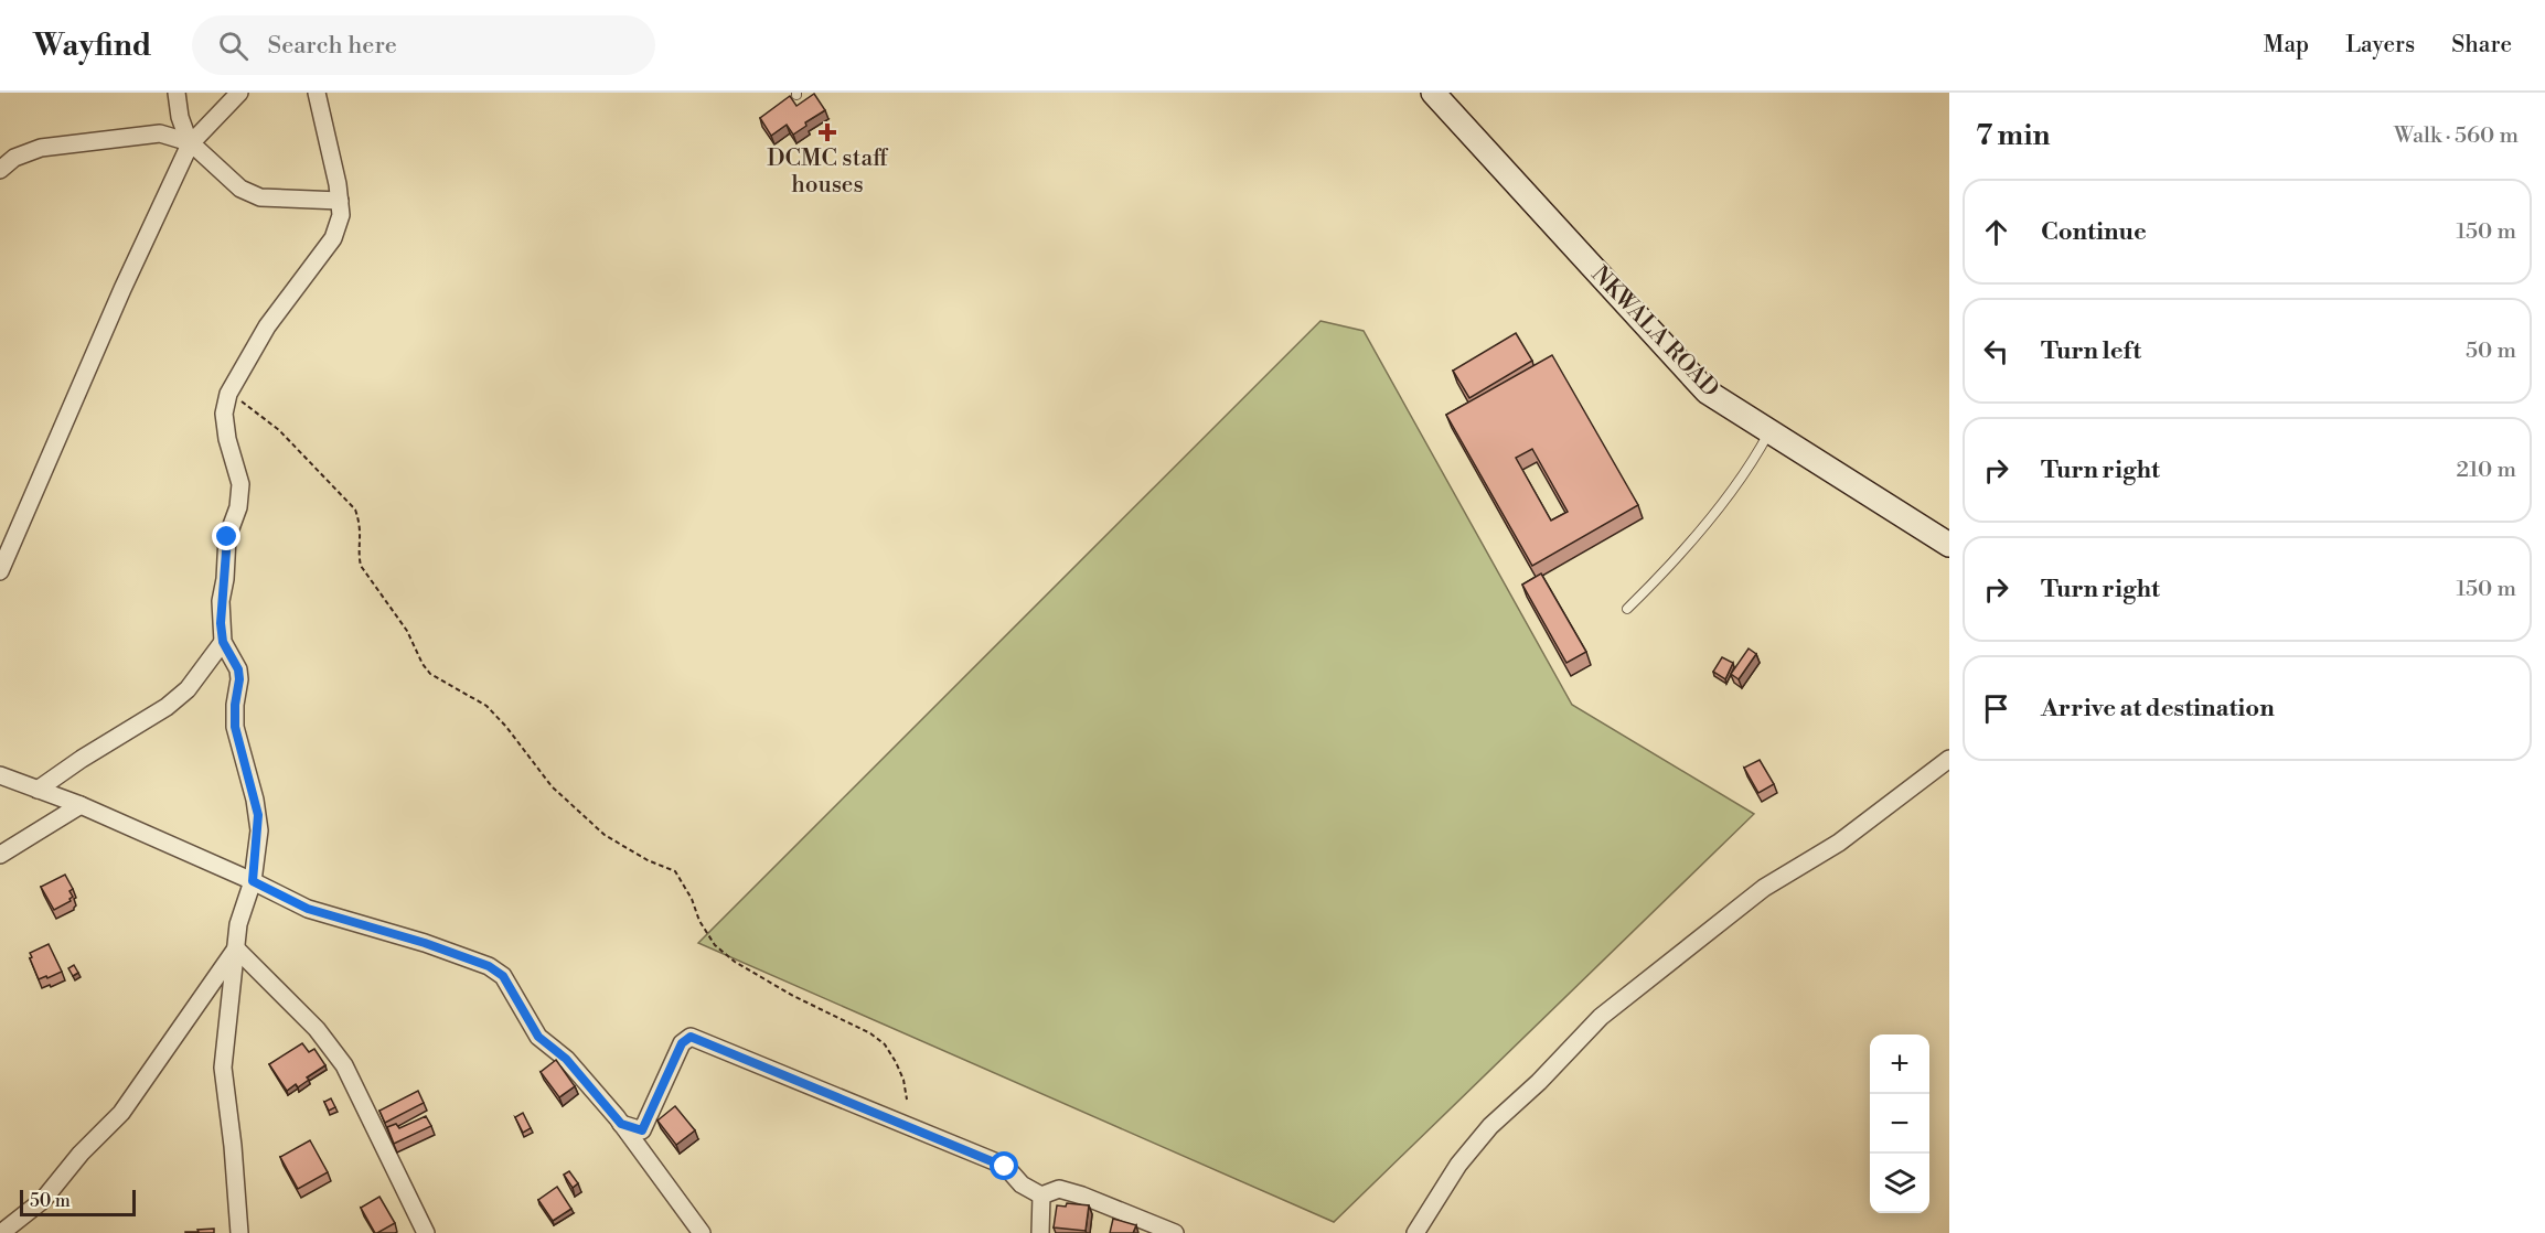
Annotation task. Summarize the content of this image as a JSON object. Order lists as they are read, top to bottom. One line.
{"streets":{"street":["NKWALA ROAD"]},"places":{"health":["DCMC staff houses"]},"scale_bar":"50 m","page":{"header":"Wayfind","search":"Search here","nav":["Map","Layers","Share"],"heading":["7 min","Walk · 560 m"],"list":[["Continue","150 m"],["Turn left","50 m"],["Turn right","210 m"],["Turn right","150 m"],"Arrive at destination"],"map_buttons":["+","−"],"scale":"50 m"}}
